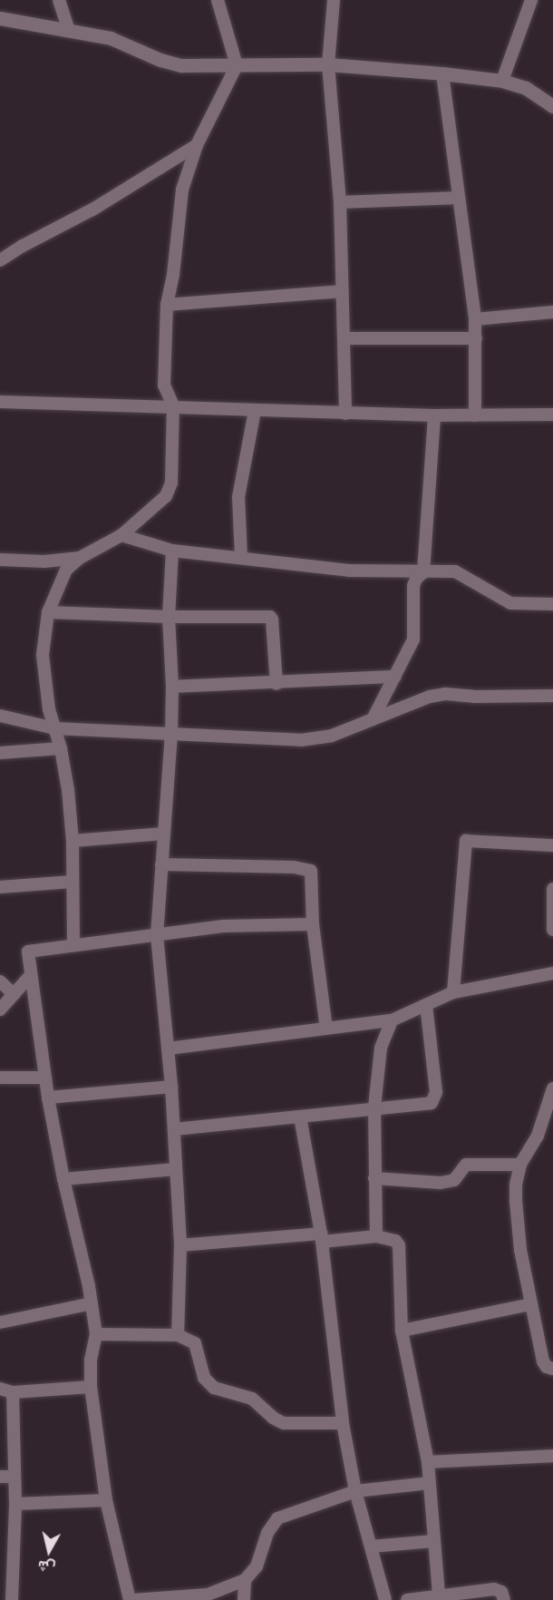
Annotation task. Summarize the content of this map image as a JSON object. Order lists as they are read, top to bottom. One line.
{"north":"bottom"}
